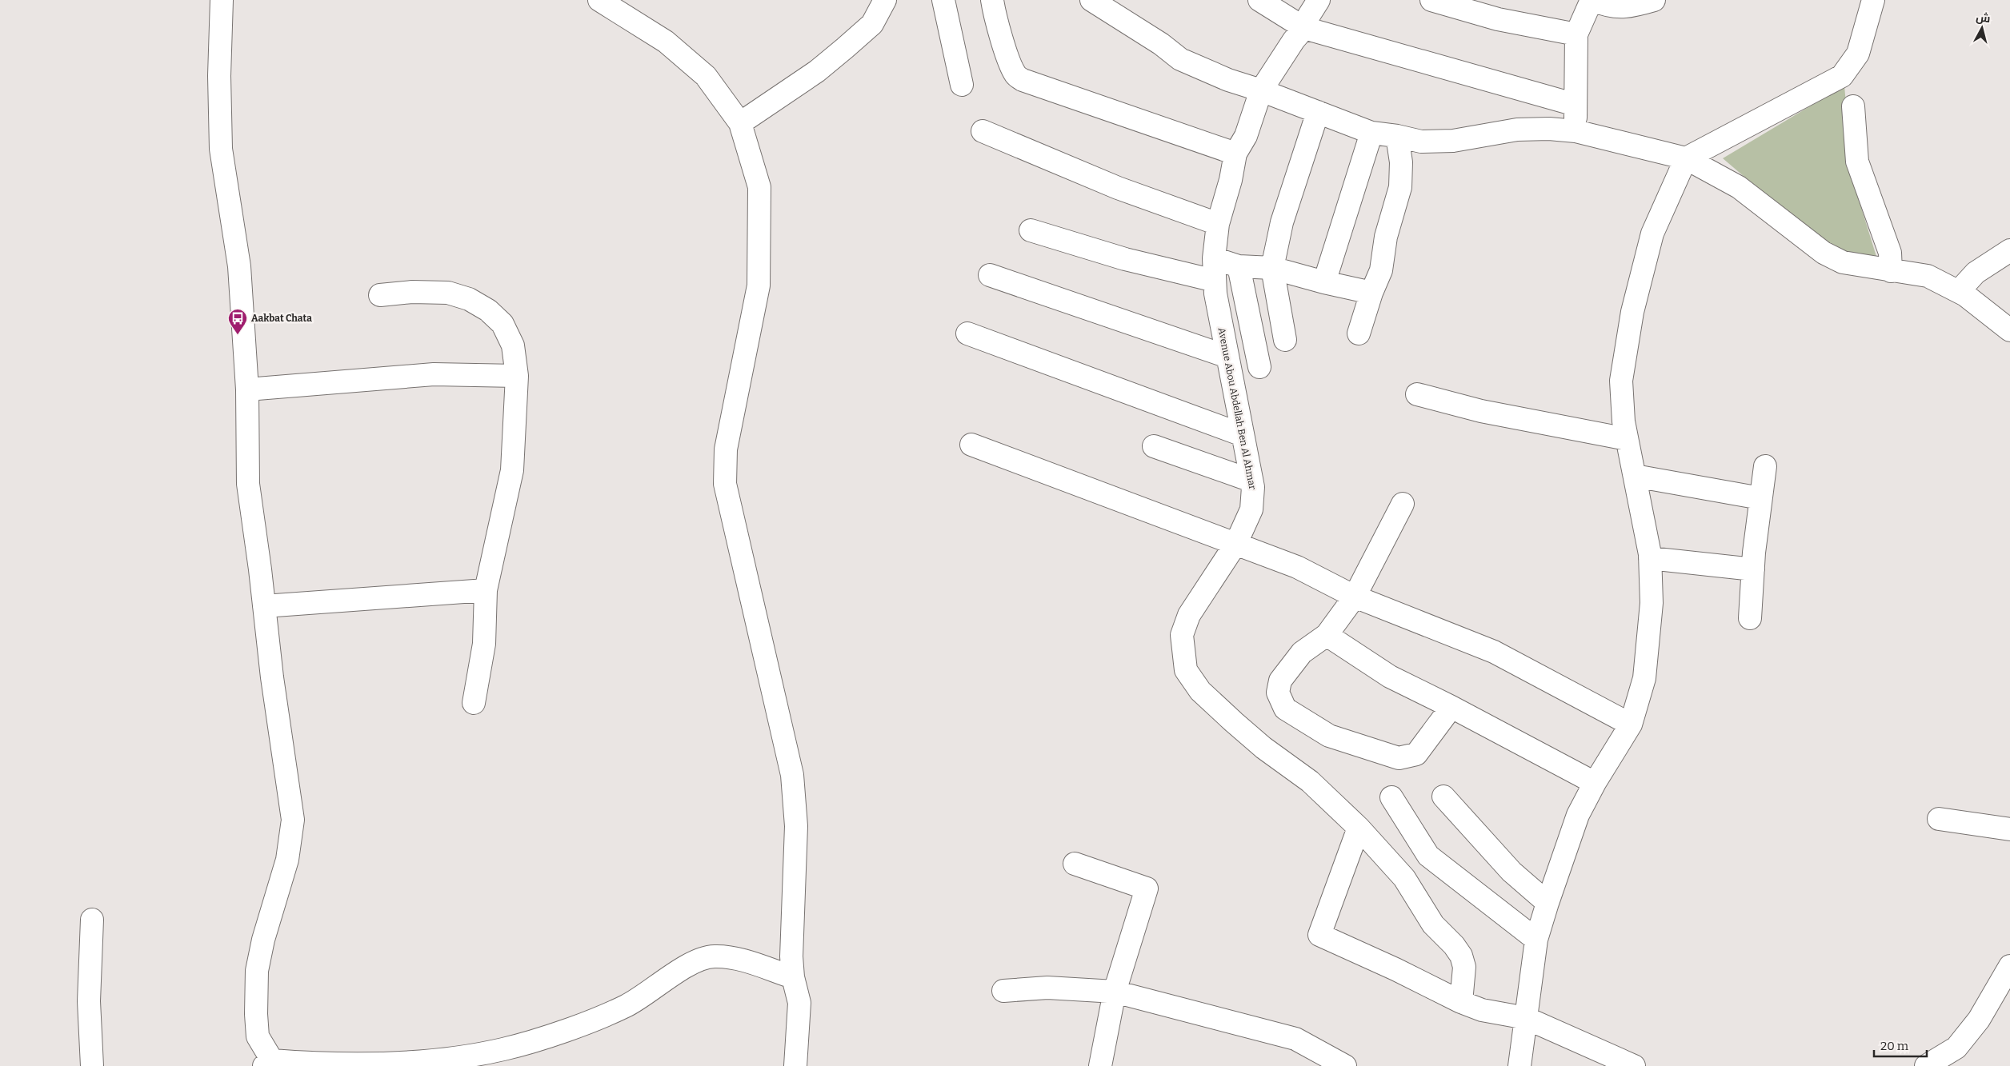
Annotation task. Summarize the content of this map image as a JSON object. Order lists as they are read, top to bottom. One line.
{"streets":{"street":["Avenue Abou Abdellah Ben Al Ahmar"]},"places":{"bus stop":["Aakbat Chata"]},"scale_bar":"20 m","north":"top"}
